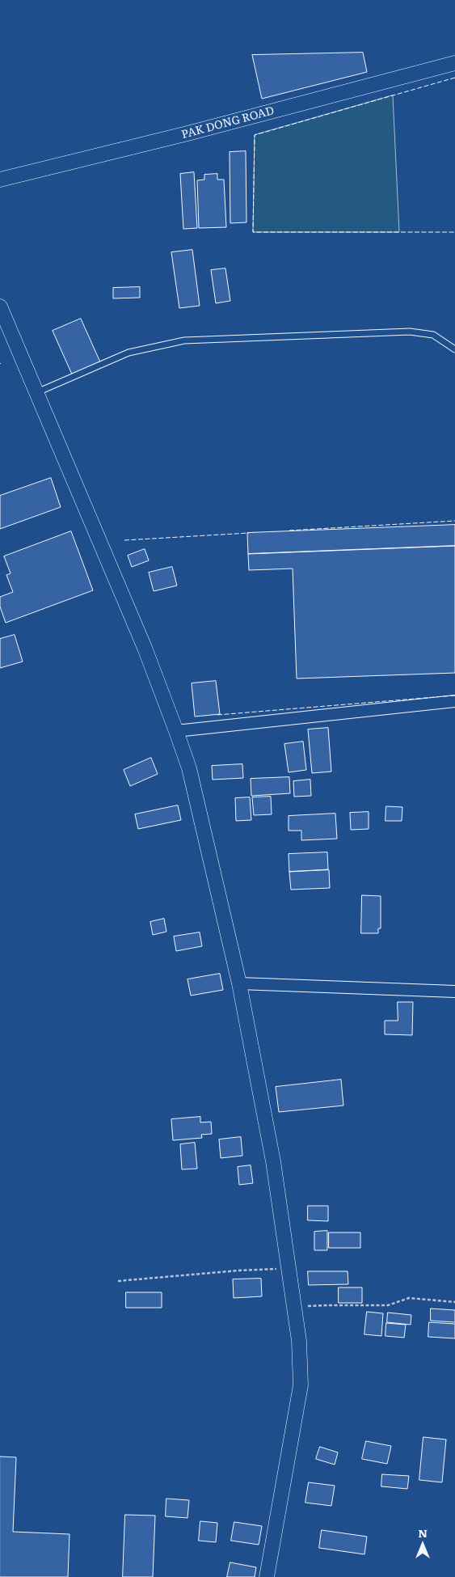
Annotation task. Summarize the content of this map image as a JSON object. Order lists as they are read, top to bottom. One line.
{"streets":{"street":["PAK DONG ROAD"]},"north":"top"}
